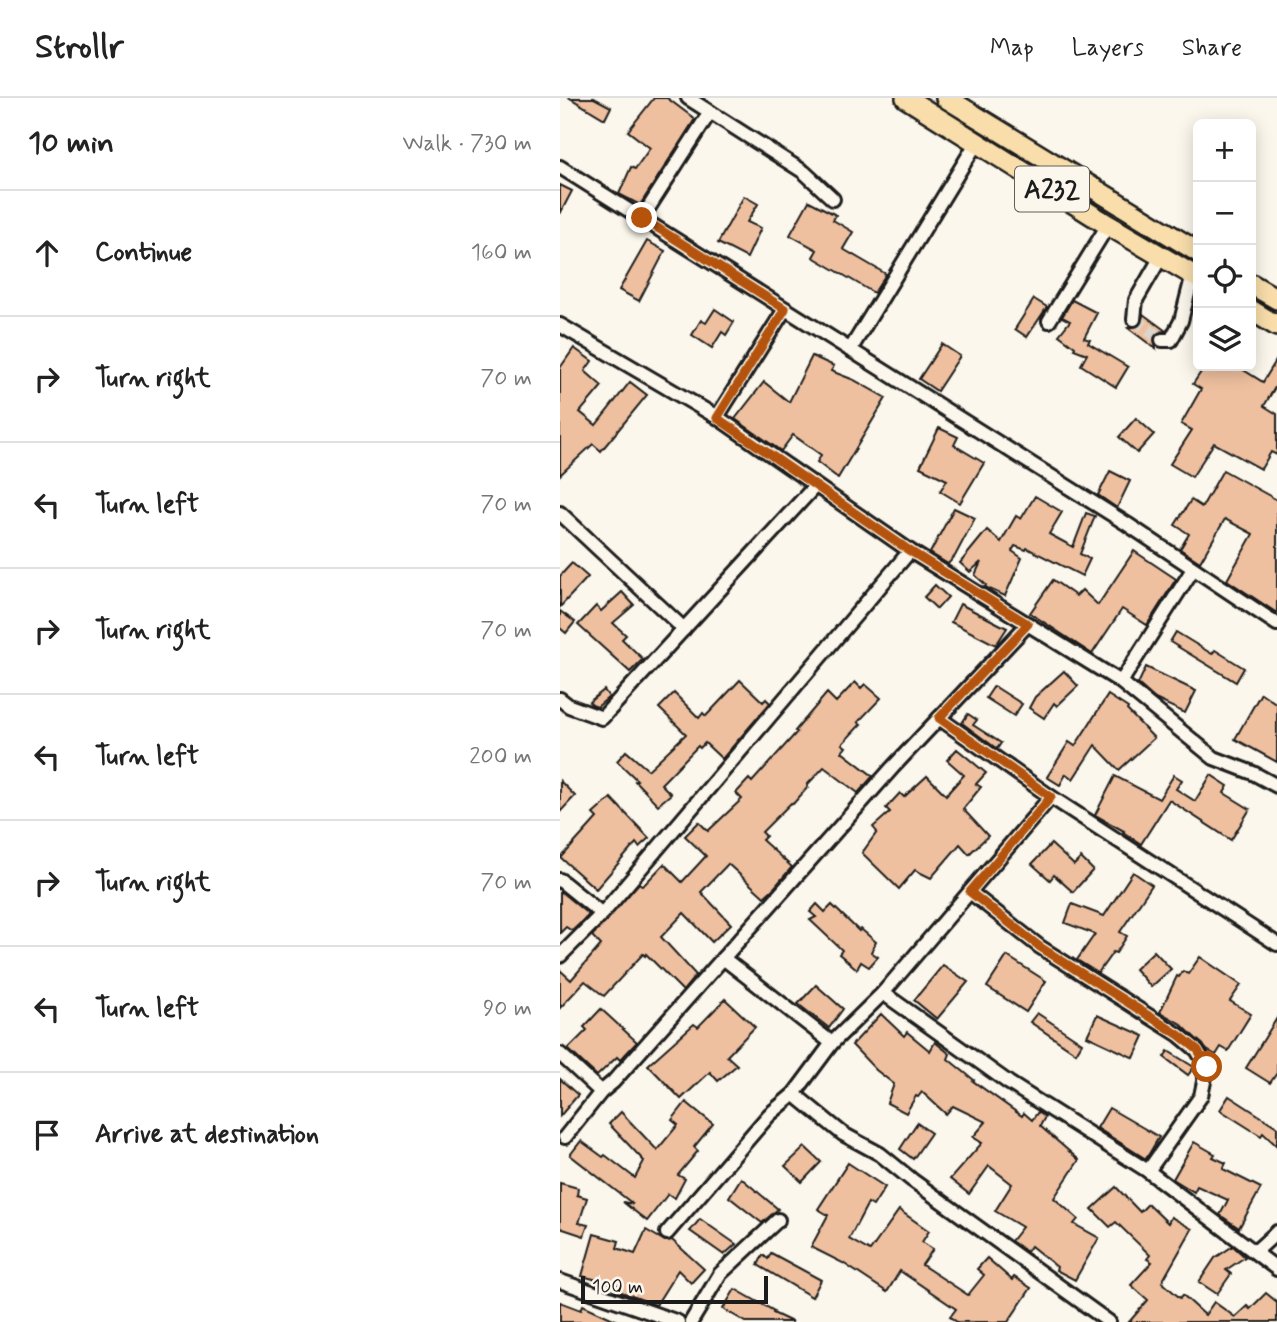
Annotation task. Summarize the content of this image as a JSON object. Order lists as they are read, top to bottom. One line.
{"streets":{"highway":["A232"]},"scale_bar":"100 m","page":{"header":"Strollr","nav":["Map","Layers","Share"],"heading":["10 min","Walk · 730 m"],"map_buttons":["+","−"],"list":[["Continue","160 m"],["Turn right","70 m"],["Turn left","70 m"],["Turn right","70 m"],["Turn left","200 m"],["Turn right","70 m"],["Turn left","90 m"],"Arrive at destination"],"scale":"100 m"}}
